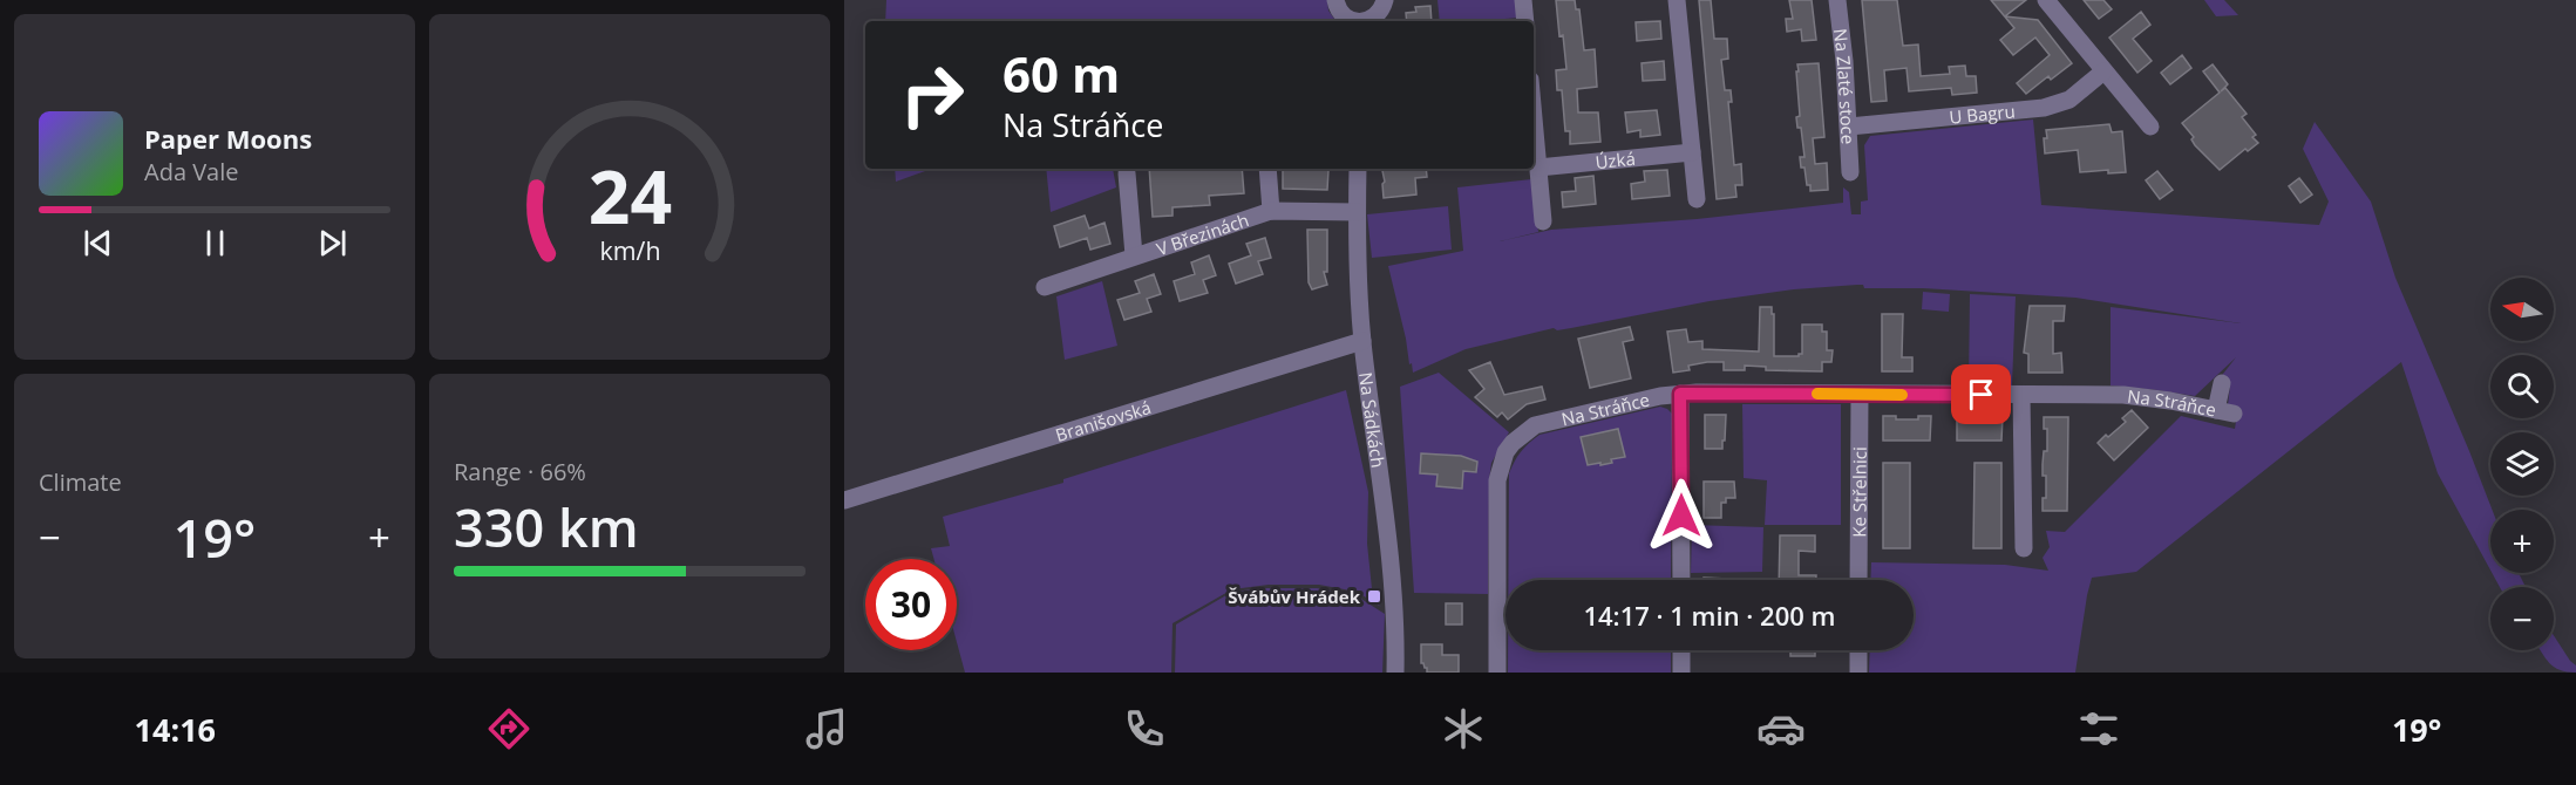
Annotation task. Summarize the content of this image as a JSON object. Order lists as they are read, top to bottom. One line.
{"streets":{"street":["Na Zlaté stoce","U Bagru","Úzká","V Březinách","Na Stráňce","Na Sádkách","Branišovská","Ke Střelnici"]},"crossings":[["Na Zlaté stoce","U Bagru"],["V Březinách","Na Sádkách"],["Na Stráňce","Ke Střelnici"],["Na Sádkách","Branišovská"]],"places":{"transit":["Švábův Hrádek"]},"north":"left","page":{"turn":["60 m","Na Stráňce"],"song":["Paper Moons","Ada Vale"],"map_buttons":["+","−"],"tile":["Climate",["Range · 66%","330 km"]],"heat":["−","19°","+"],"limit":"30","trip":"14:17 · 1 min · 200 m","tabs":["14:16","19°"],"gauge":["24","km/h"]}}
